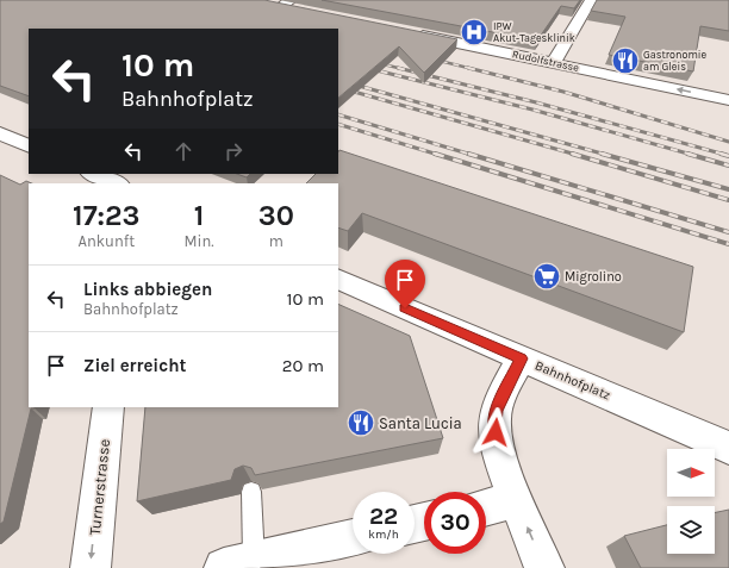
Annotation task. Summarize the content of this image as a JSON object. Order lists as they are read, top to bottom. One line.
{"streets":{"street":["Rudolfstrasse","Bahnhofplatz","Turnerstrasse"]},"one_way":["Rudolfstrasse","Turnerstrasse"],"places":{"hospital":["IPW Akut-Tagesklinik"],"restaurant":["Gastronomie am Gleis","Santa Lucia"],"supermarket":["Migrolino"]},"north":"right","page":{"turn":["10 m","Bahnhofplatz"],"eta":["17:23","Ankunft","1","Min.","30","m"],"list":[{"name":"Links abbiegen","note":"Bahnhofplatz","value":"10 m"},{"name":"Ziel erreicht","value":"20 m"}],"speed":"22 km/h","limit":"30"}}
